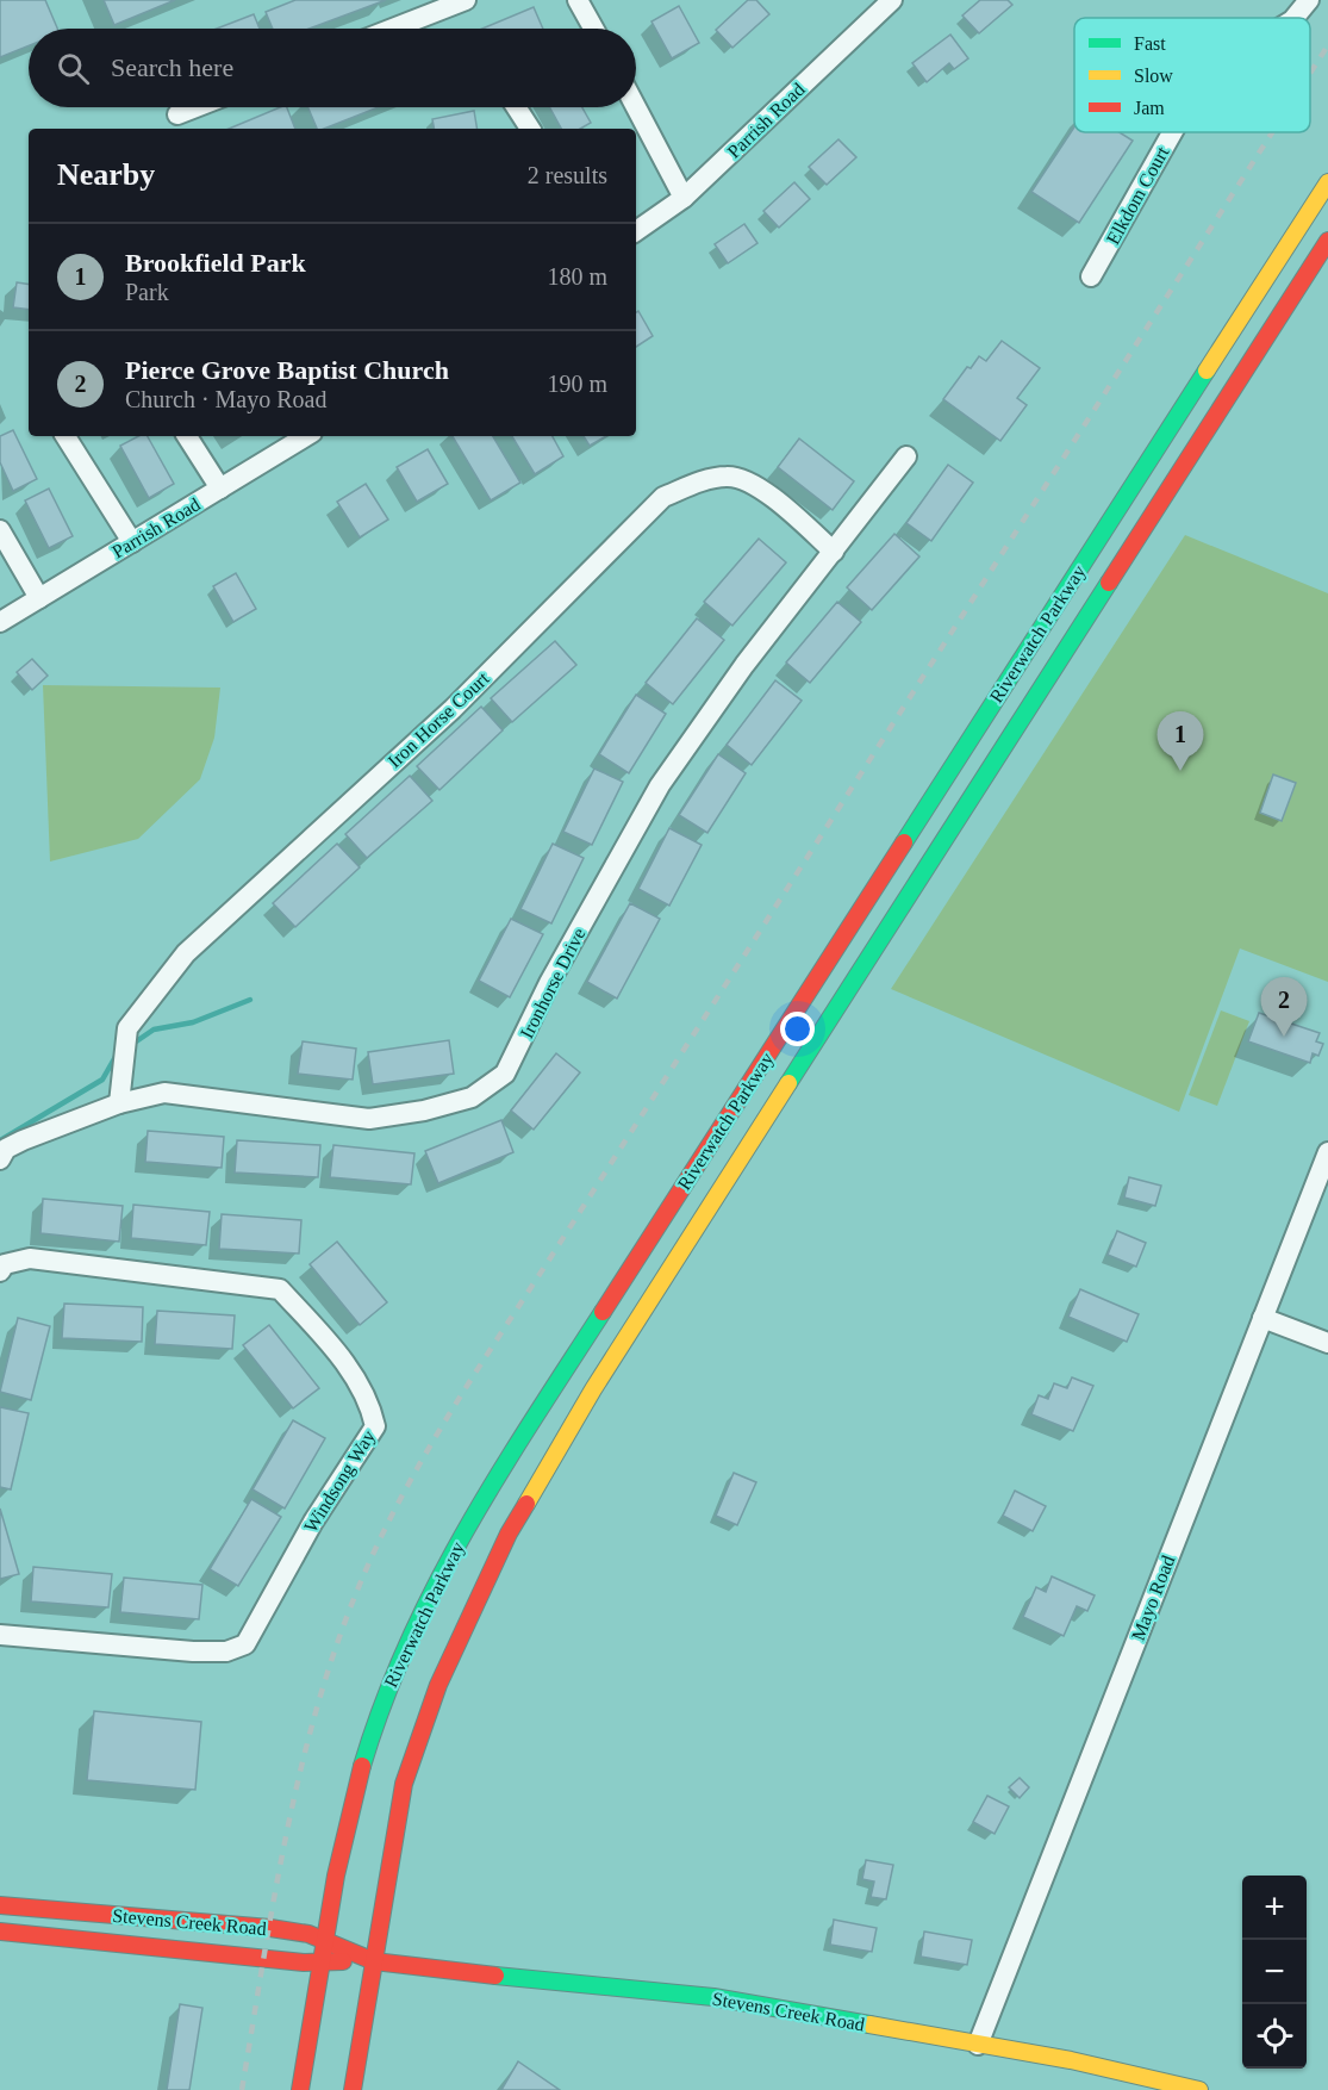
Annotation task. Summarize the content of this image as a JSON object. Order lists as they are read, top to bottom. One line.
{"streets":{"main road":["Riverwatch Parkway","Stevens Creek Road"],"street":["Parrish Road","Elkdom Court","Iron Horse Court","Ironhorse Drive","Windsong Way","Mayo Road"]},"crossings":[["Riverwatch Parkway","Stevens Creek Road"],["Iron Horse Court","Ironhorse Drive"],["Mayo Road","Stevens Creek Road"]],"legend":["Fast","Slow","Jam"],"page":{"search":"Search here","heading":["Nearby","2 results"],"list":[{"mark":"1","name":"Brookfield Park","note":"Park","value":"180 m"},{"mark":"2","name":"Pierce Grove Baptist Church","note":"Church · Mayo Road","value":"190 m"}],"pins":["1","2"],"map_buttons":["+","−"]}}
